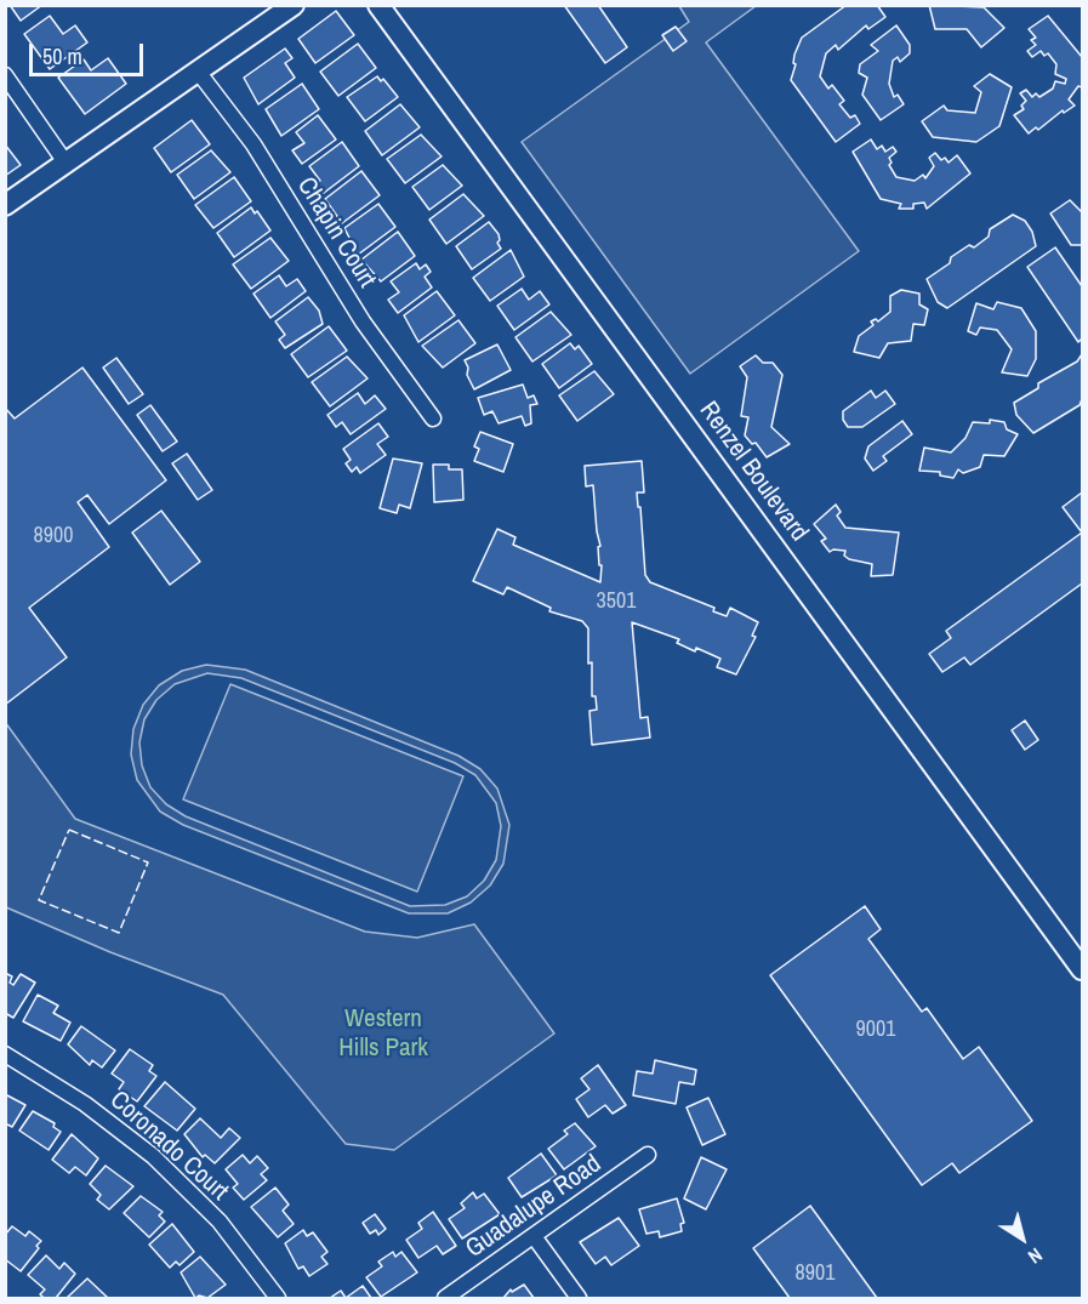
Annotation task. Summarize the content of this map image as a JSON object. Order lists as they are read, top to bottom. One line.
{"streets":{"street":["Chapin Court","Renzel Boulevard","Coronado Court","Guadalupe Road"]},"parks":["Western Hills Park"],"house_numbers":["8900","3501","9001","8901"],"scale_bar":"50 m","north":"bottom right"}
